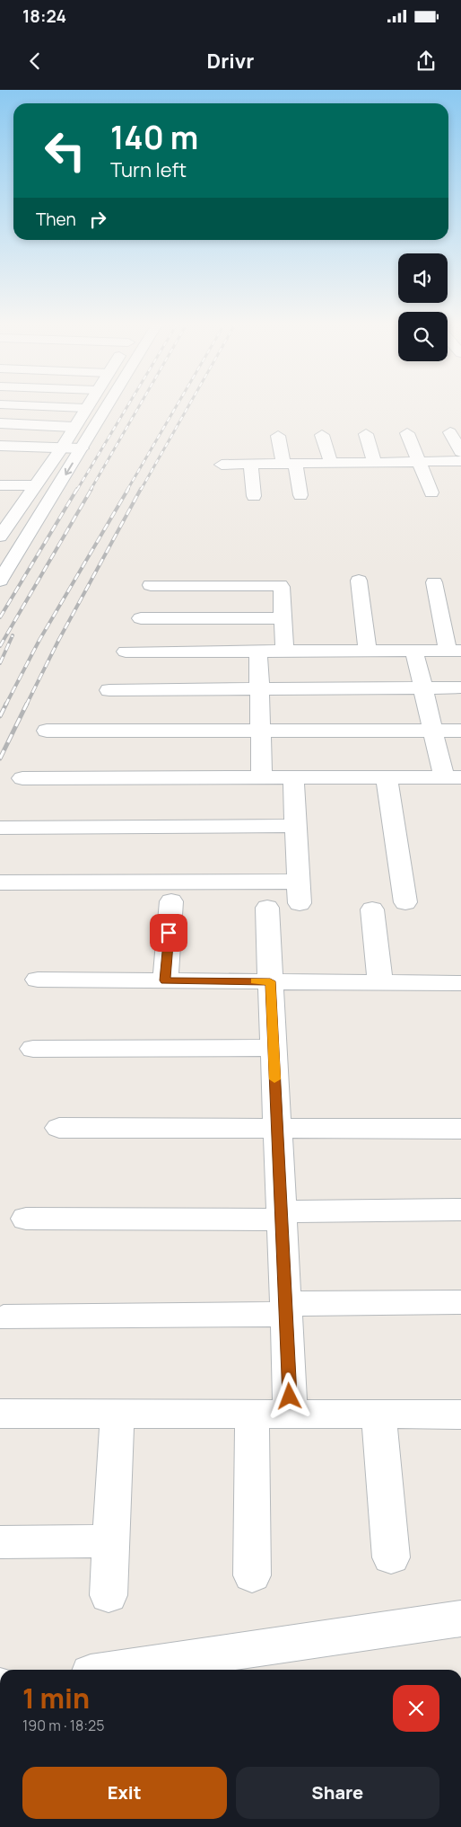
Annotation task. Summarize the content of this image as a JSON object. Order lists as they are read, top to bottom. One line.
{"page":{"status":"18:24","header":"Drivr","turn":["140 m","Turn left"],"then":"Then","heading":["1 min","190 m · 18:25"],"buttons":["Exit","Share"]}}
